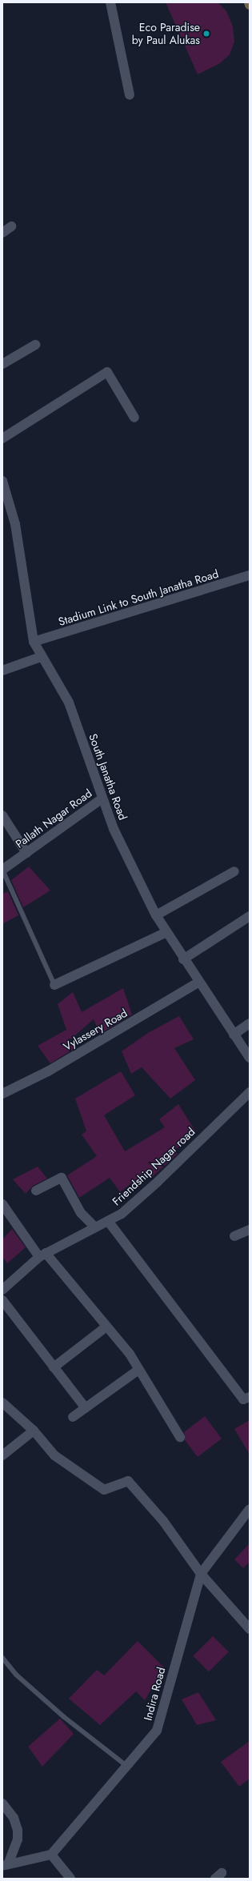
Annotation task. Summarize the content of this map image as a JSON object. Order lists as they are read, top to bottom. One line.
{"streets":{"street":["Stadium Link to South Janatha Road","South Janatha Road","Pallath Nagar Road","Vylassery Road","Friendship Nagar road","Indira Road"]},"crossings":[["Stadium Link to South Janatha Road","South Janatha Road"],["South Janatha Road","Pallath Nagar Road"],["South Janatha Road","Vylassery Road"]],"places":["Eco Paradise by Paul Alukas"]}
